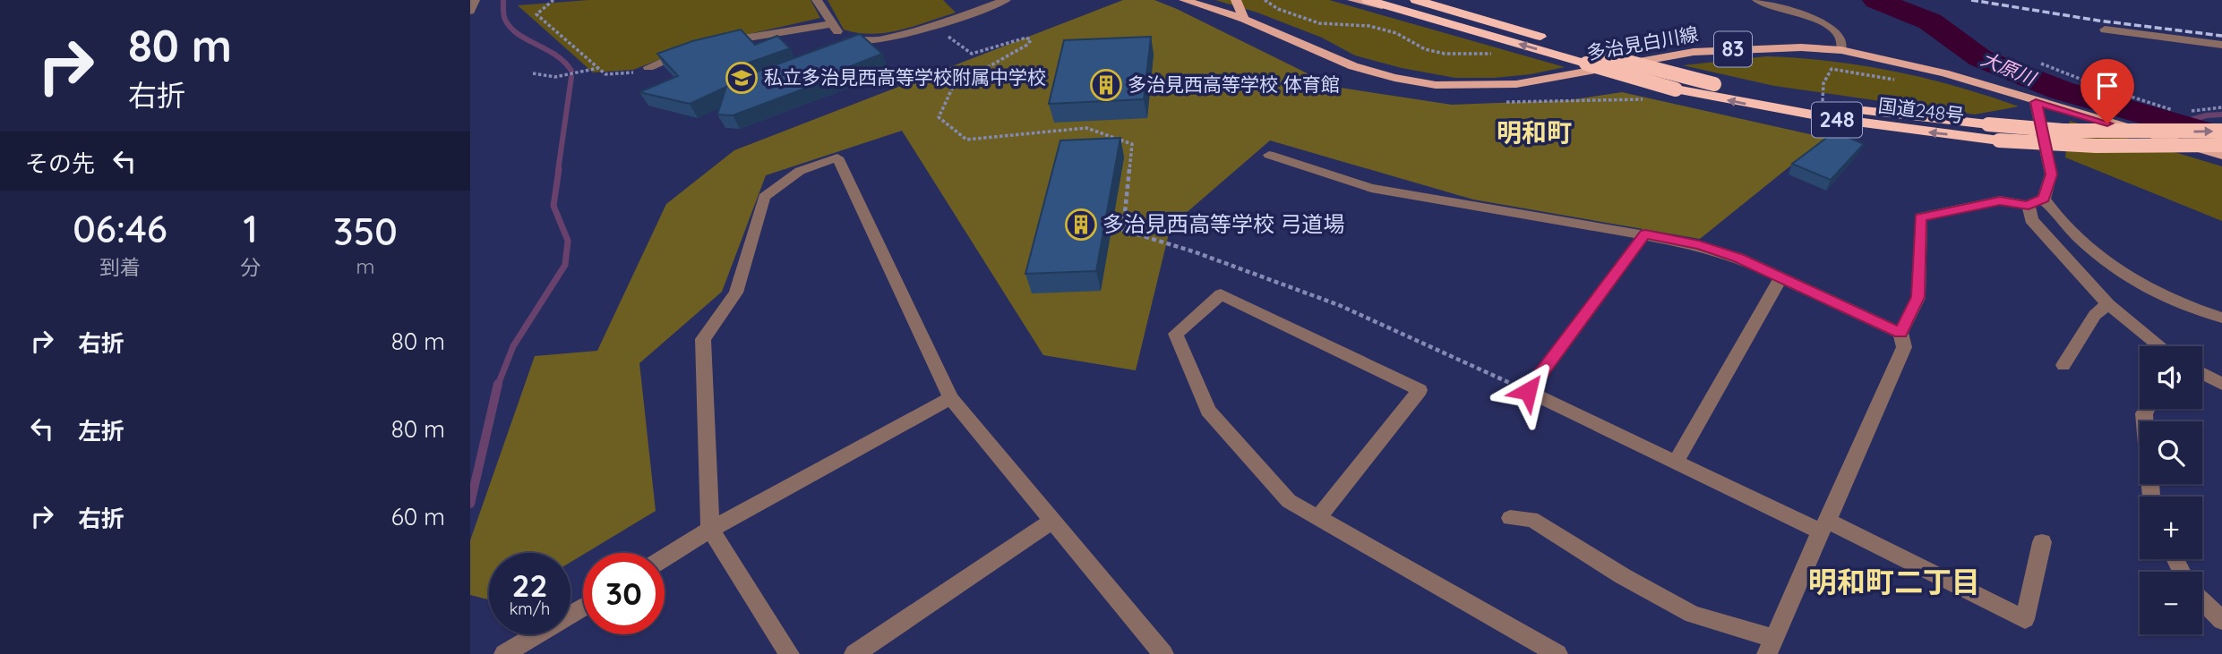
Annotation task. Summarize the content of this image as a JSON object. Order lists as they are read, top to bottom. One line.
{"streets":{"highway":["国道248号","248"],"main road":["多治見白川線","83"]},"districts":["明和町","明和町二丁目"],"water":["大原川"],"places":{"school or university":["私立多治見西高等学校附属中学校"],"building":["多治見西高等学校 体育館","多治見西高等学校 弓道場"]},"page":{"turn":["80 m","右折"],"then":"その先","eta":["06:46","到着","1","分","350","m"],"list":[{"name":"右折","value":"80 m"},{"name":"左折","value":"80 m"},{"name":"右折","value":"60 m"}],"map_buttons":["+","−"],"speed":"22 km/h","limit":"30"}}
